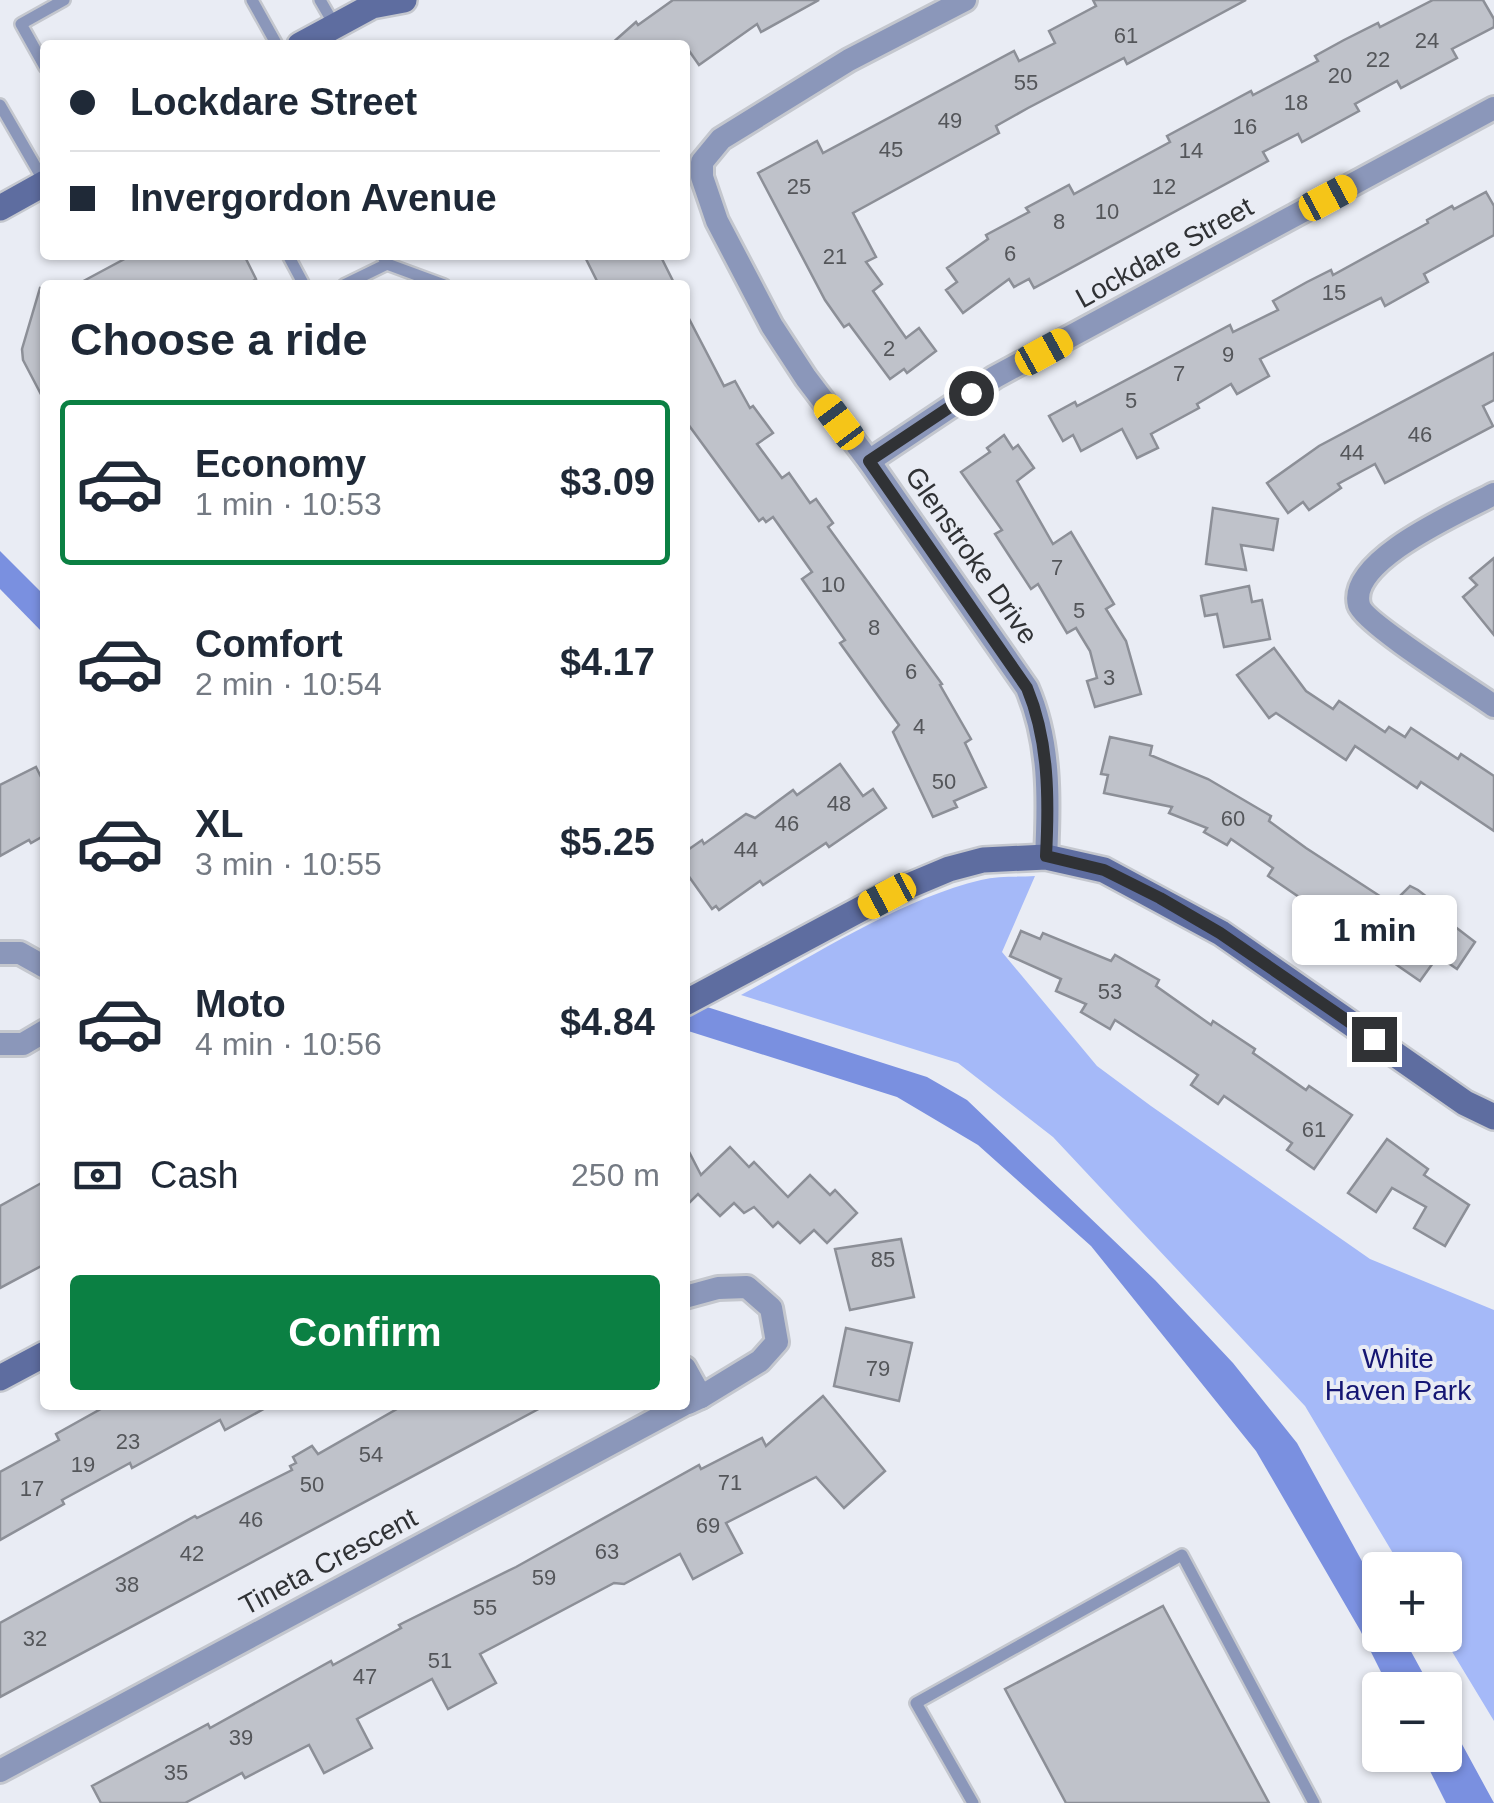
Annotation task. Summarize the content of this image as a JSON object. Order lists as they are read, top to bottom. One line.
{"streets":{"street":["Lockdare Street","Glenstroke Drive","Tineta Crescent"]},"crossings":[["Lockdare Street","Glenstroke Drive"]],"parks":["White Haven Park"],"house_numbers":["61","24","22","20","55","18","49","16","45","14","25","12","10","8","6","21","15","2","9","7","5","46","44","7","10","5","8","6","3","4","50","48","60","46","44","53","61","85","79","23","54","19","71","50","17","46","69","63","42","59","38","55","32","51","47","39","35"],"page":{"banner":["Lockdare Street","Invergordon Avenue"],"heading":"Choose a ride","list":[{"name":"Economy","note":"1 min · 10:53","value":"$3.09"},{"name":"Comfort","note":"2 min · 10:54","value":"$4.17"},{"name":"XL","note":"3 min · 10:55","value":"$5.25"},{"name":"Moto","note":"4 min · 10:56","value":"$4.84"}],"bubble":"1 min","pay":["Cash","250 m"],"buttons":"Confirm","map_buttons":["+","−"]}}
